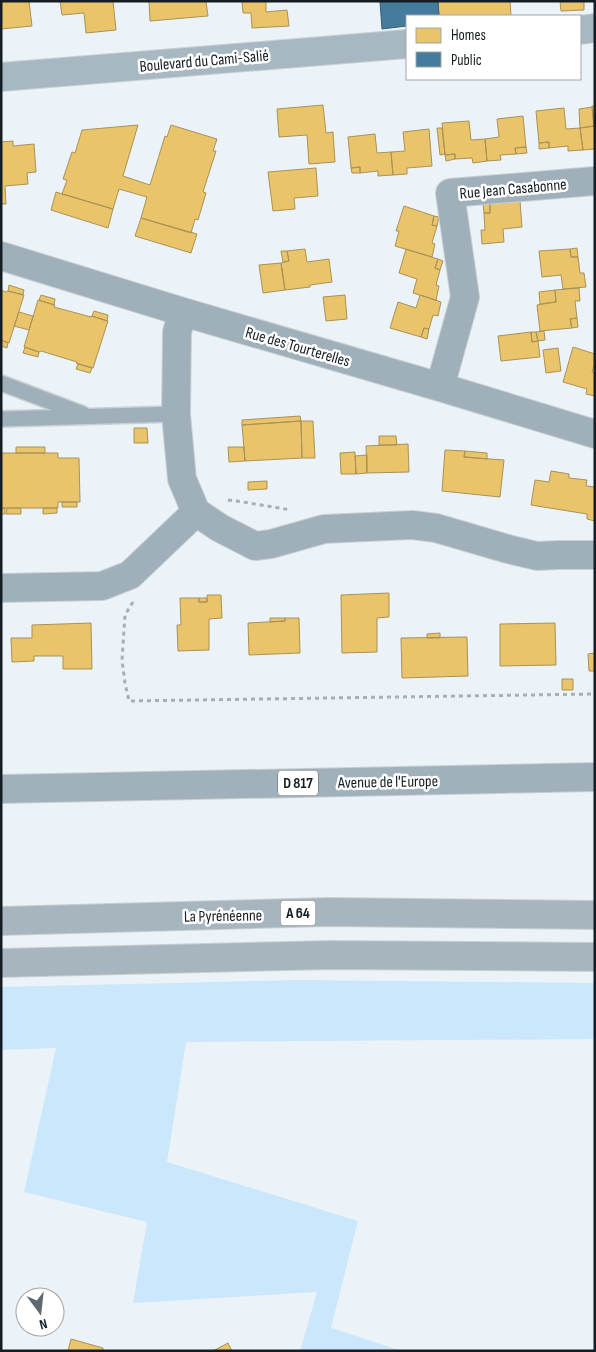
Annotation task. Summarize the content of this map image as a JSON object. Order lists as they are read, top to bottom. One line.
{"streets":{"highway":["A 64","La Pyrénéenne"],"main road":["Avenue de l'Europe","D 817"],"street":["Boulevard du Cami-Salié","Rue Jean Casabonne","Rue des Tourterelles"]},"crossings":[["Rue Jean Casabonne","Rue des Tourterelles"]],"legend":["Homes","Public"],"north":"bottom"}
